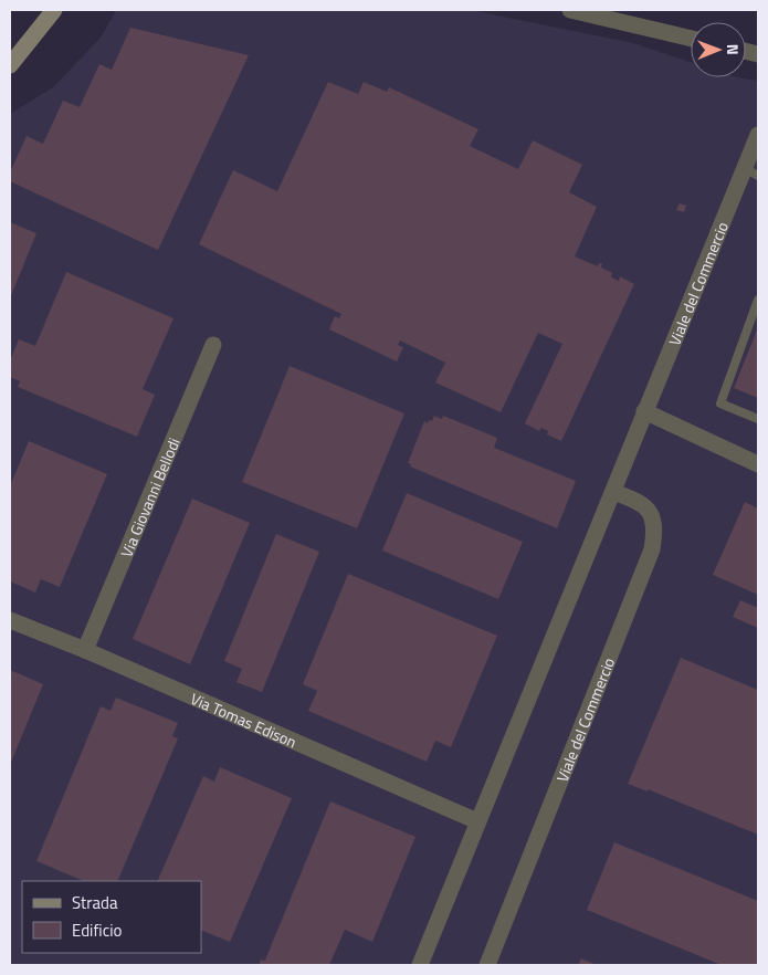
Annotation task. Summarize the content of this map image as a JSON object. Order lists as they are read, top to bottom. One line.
{"streets":{"street":["Viale del Commercio","Via Giovanni Bellodi","Via Tomas Edison"]},"crossings":[["Viale del Commercio","Via Tomas Edison"],["Via Giovanni Bellodi","Via Tomas Edison"]],"legend":["Strada","Edificio"],"north":"right"}
